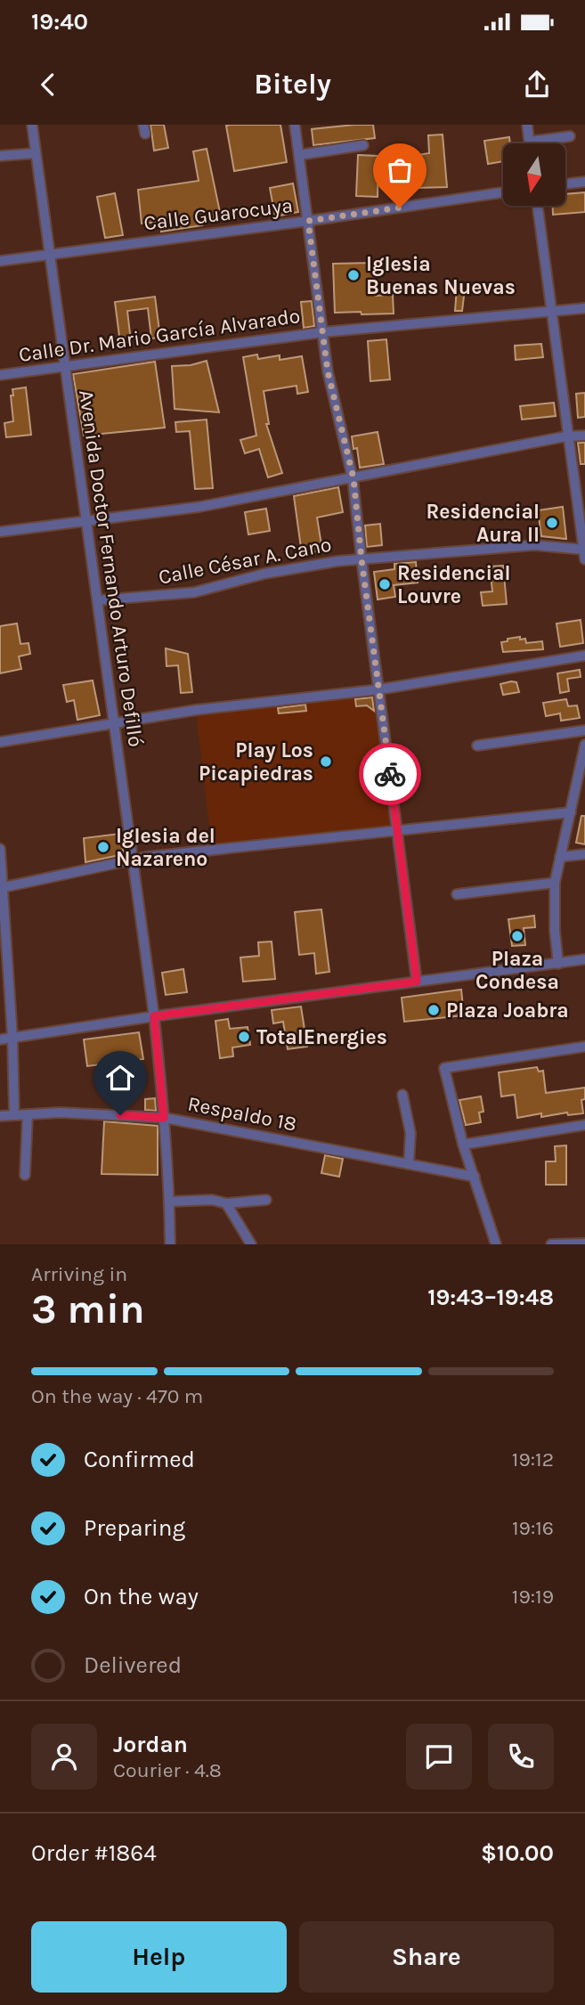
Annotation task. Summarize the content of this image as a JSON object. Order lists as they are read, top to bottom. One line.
{"streets":{"street":["Calle Guarocuya","Calle Dr. Mario García Alvarado","Calle César A. Cano","Avenida Doctor Fernando Arturo Defilló","Respaldo 18"]},"crossings":[["Calle Guarocuya","Avenida Doctor Fernando Arturo Defilló"],["Calle Dr. Mario García Alvarado","Avenida Doctor Fernando Arturo Defilló"],["Calle César A. Cano","Avenida Doctor Fernando Arturo Defilló"],["Avenida Doctor Fernando Arturo Defilló","Respaldo 18"]],"places":["Iglesia Buenas Nuevas","Residencial Aura II","Residencial Louvre","Play Los Picapiedras","Iglesia del Nazareno","Plaza Condesa","Plaza Joabra","TotalEnergies"],"north":"bottom","page":{"status":"19:40","header":"Bitely","heading":["3 min","Arriving in","19:43–19:48"],"panel":["Jordan","Courier · 4.8","Order #1864","$10.00"],"bar":"On the way · 470 m","list":[["Confirmed","19:12"],["Preparing","19:16"],["On the way","19:19"],"Delivered"],"buttons":["Help","Share"]}}
